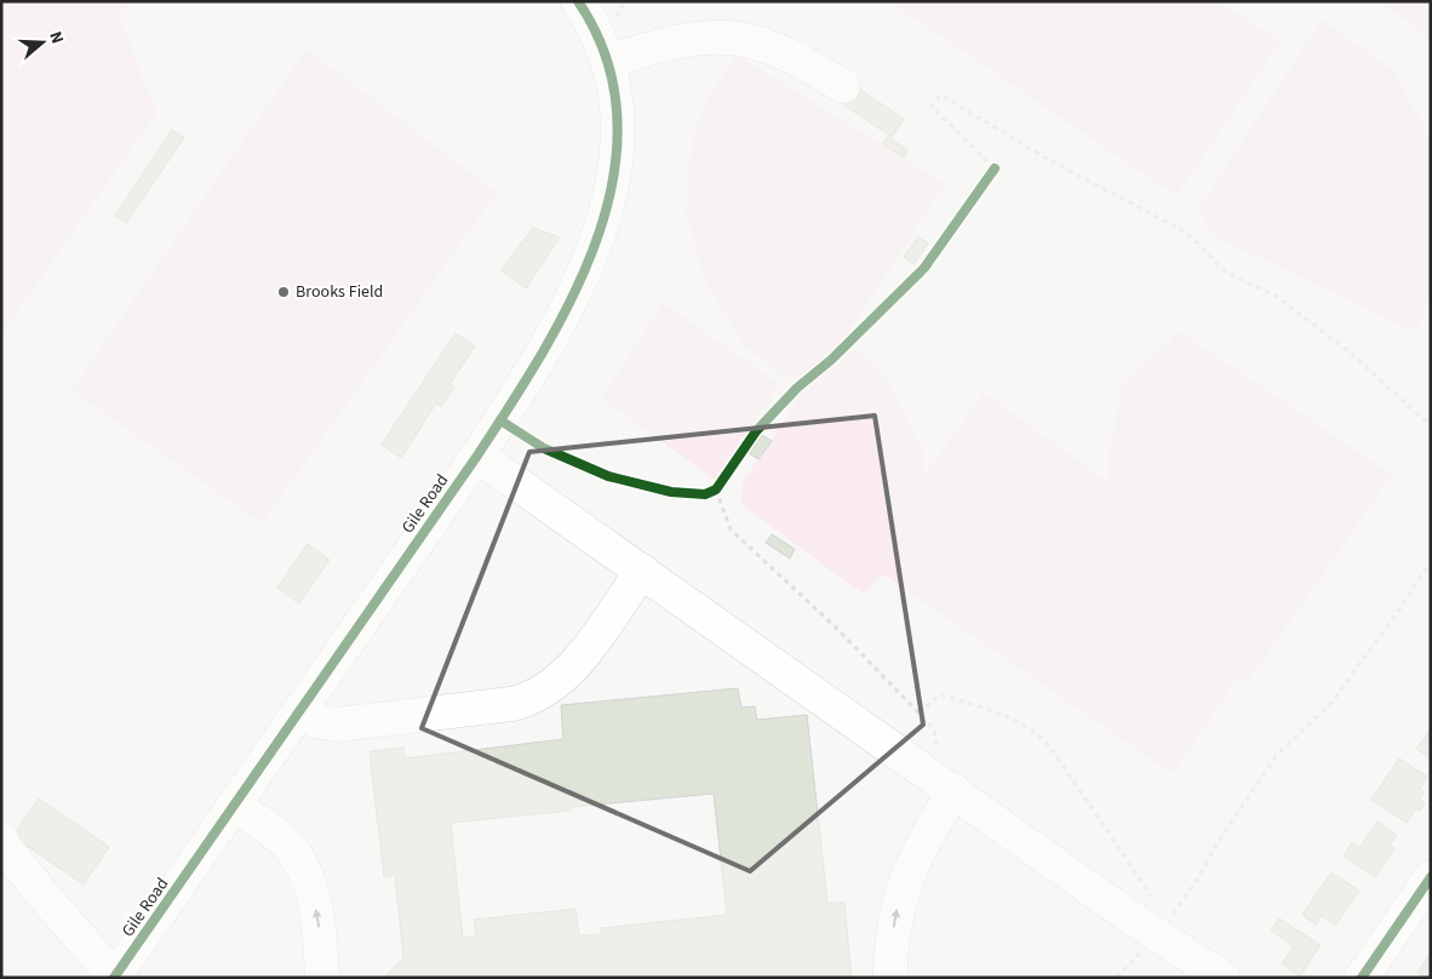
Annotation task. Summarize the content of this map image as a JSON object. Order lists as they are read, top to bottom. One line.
{"streets":{"street":["Gile Road"]},"places":["Brooks Field"],"north":"right"}
